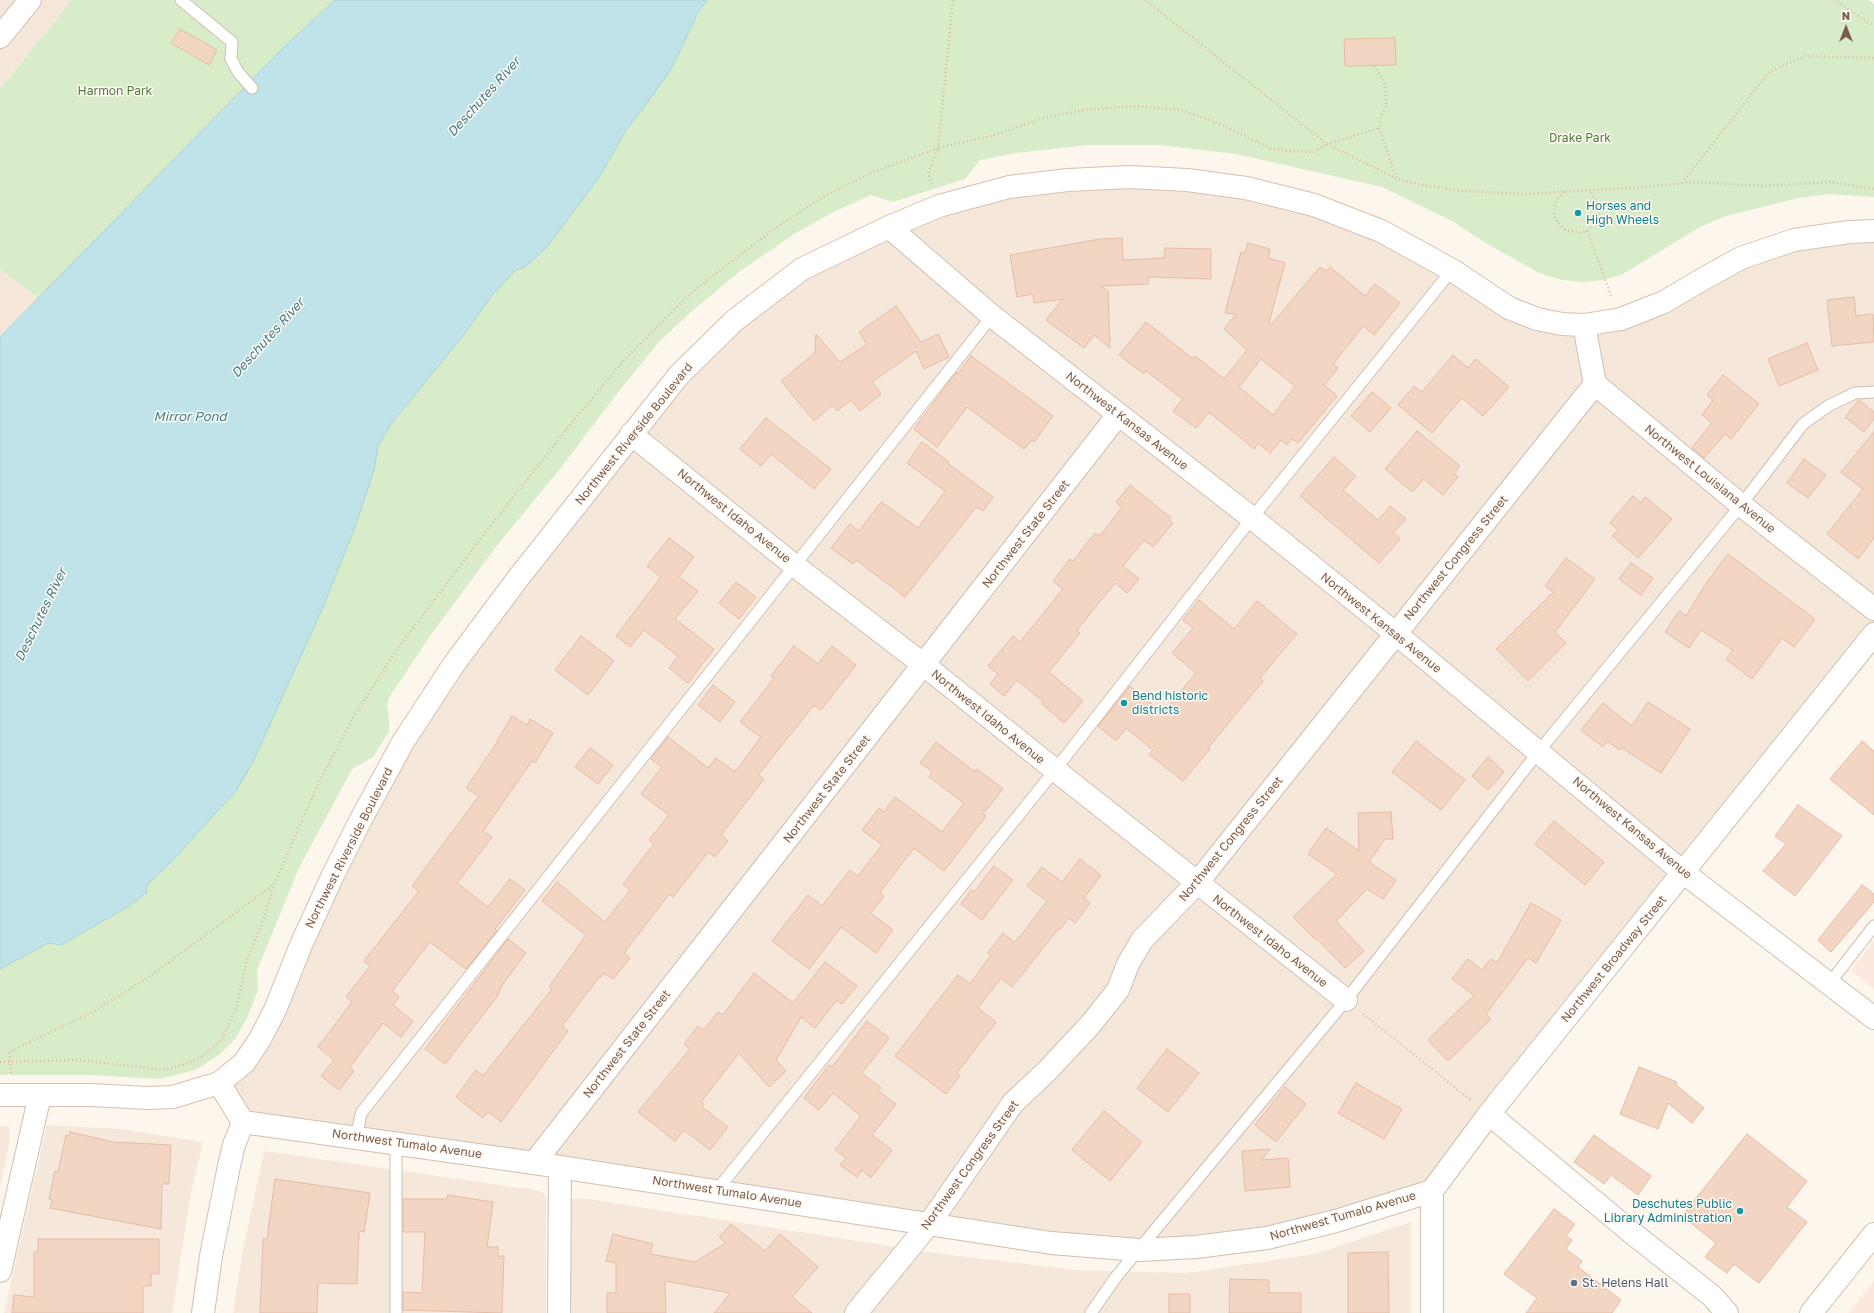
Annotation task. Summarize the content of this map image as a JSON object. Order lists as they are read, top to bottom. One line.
{"streets":{"street":["Northwest Kansas Avenue","Northwest Riverside Boulevard","Northwest Louisiana Avenue","Northwest Idaho Avenue","Northwest State Street","Northwest Congress Street","Northwest Broadway Street","Northwest Tumalo Avenue"]},"crossings":[["Northwest Kansas Avenue","Northwest Riverside Boulevard"],["Northwest Kansas Avenue","Northwest State Street"],["Northwest Kansas Avenue","Northwest Congress Street"],["Northwest Kansas Avenue","Northwest Broadway Street"],["Northwest Riverside Boulevard","Northwest Idaho Avenue"],["Northwest Louisiana Avenue","Northwest Congress Street"],["Northwest Idaho Avenue","Northwest State Street"],["Northwest Idaho Avenue","Northwest Congress Street"],["Northwest State Street","Northwest Tumalo Avenue"],["Northwest Congress Street","Northwest Tumalo Avenue"],["Northwest Broadway Street","Northwest Tumalo Avenue"]],"water":["Deschutes River","Mirror Pond"],"parks":["Harmon Park","Drake Park"],"places":["Horses and High Wheels","Bend historic districts","Deschutes Public Library Administration","St. Helens Hall"],"north":"top"}
